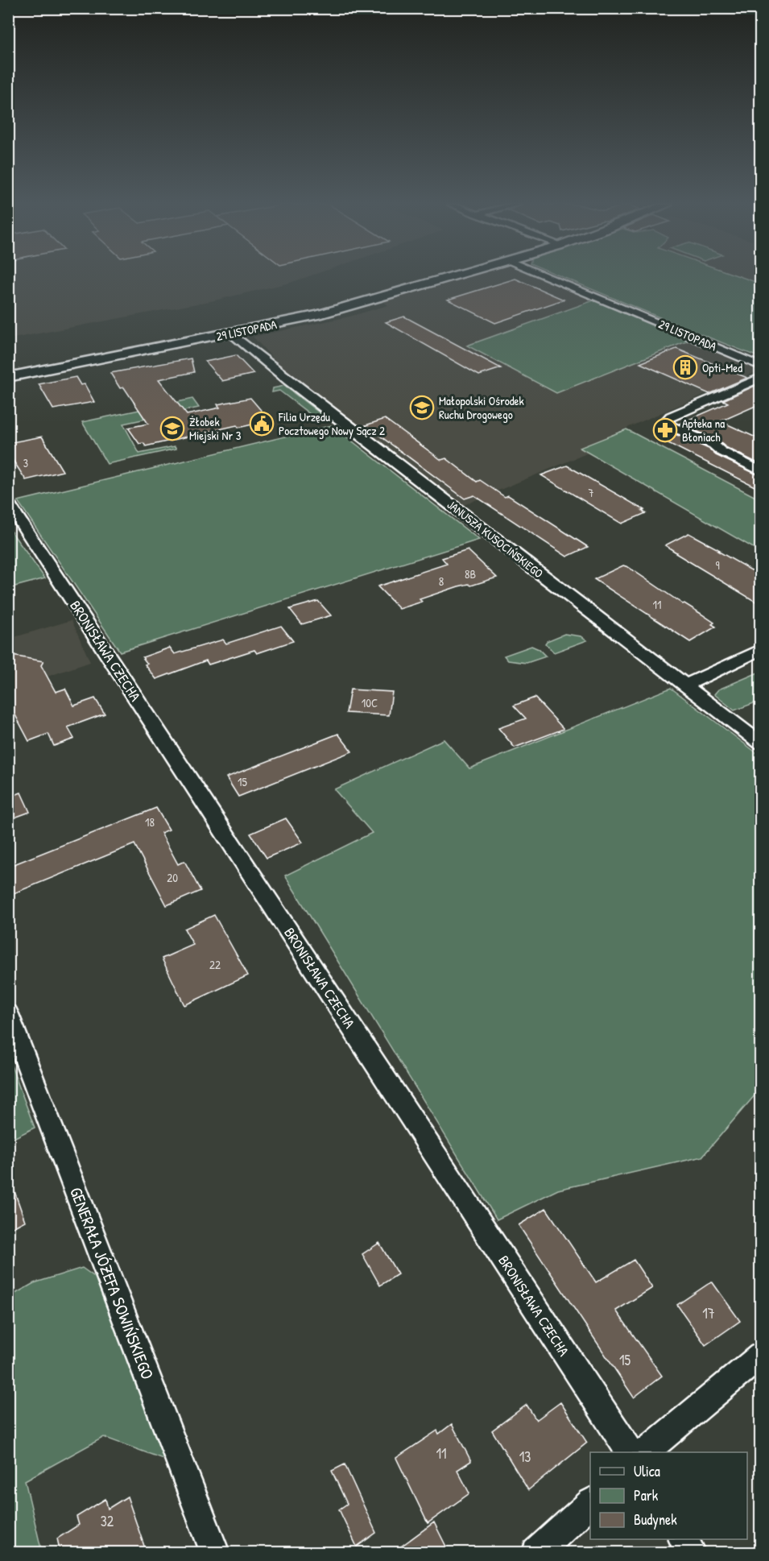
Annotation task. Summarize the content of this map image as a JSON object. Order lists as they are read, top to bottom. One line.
{"streets":{"street":["29 LISTOPADA","JANUSZA KUSOCIŃSKIEGO","BRONISŁAWA CZECHA","GENERAŁA JÓZEFA SOWIŃSKIEGO"]},"crossings":[["29 LISTOPADA","JANUSZA KUSOCIŃSKIEGO"]],"places":{"building":["Opti-Med"],"school or university":["Małopolski Ośrodek Ruchu Drogowego","Żłobek Miejski Nr 3"],"public building":["Filia Urzędu Pocztowego Nowy Sącz 2"],"pharmacy":["Apteka na Błoniach"]},"house_numbers":["3","7","9","8B","8","11","10C","15","18","20","22","17","15","11","13","32"],"legend":["Ulica","Park","Budynek"]}
